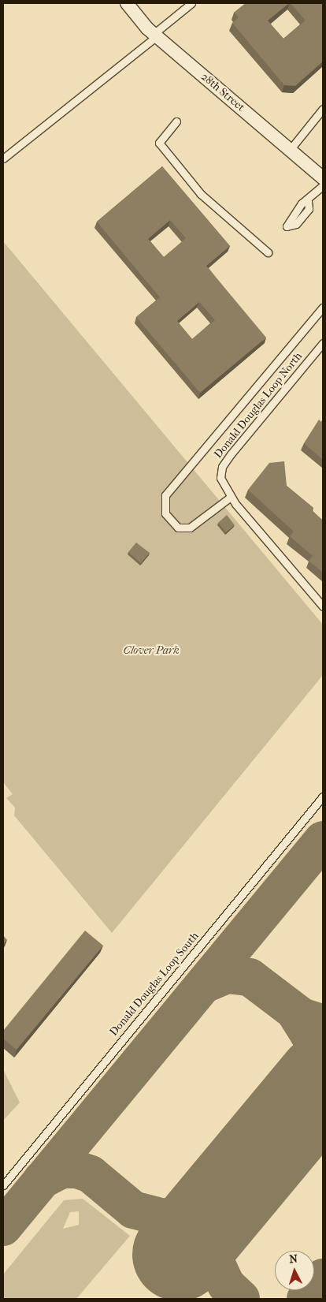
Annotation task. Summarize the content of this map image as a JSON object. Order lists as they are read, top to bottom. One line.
{"streets":{"street":["28th Street"],"lane":["Donald Douglas Loop North","Donald Douglas Loop South"]},"parks":["Clover Park"],"north":"top"}
